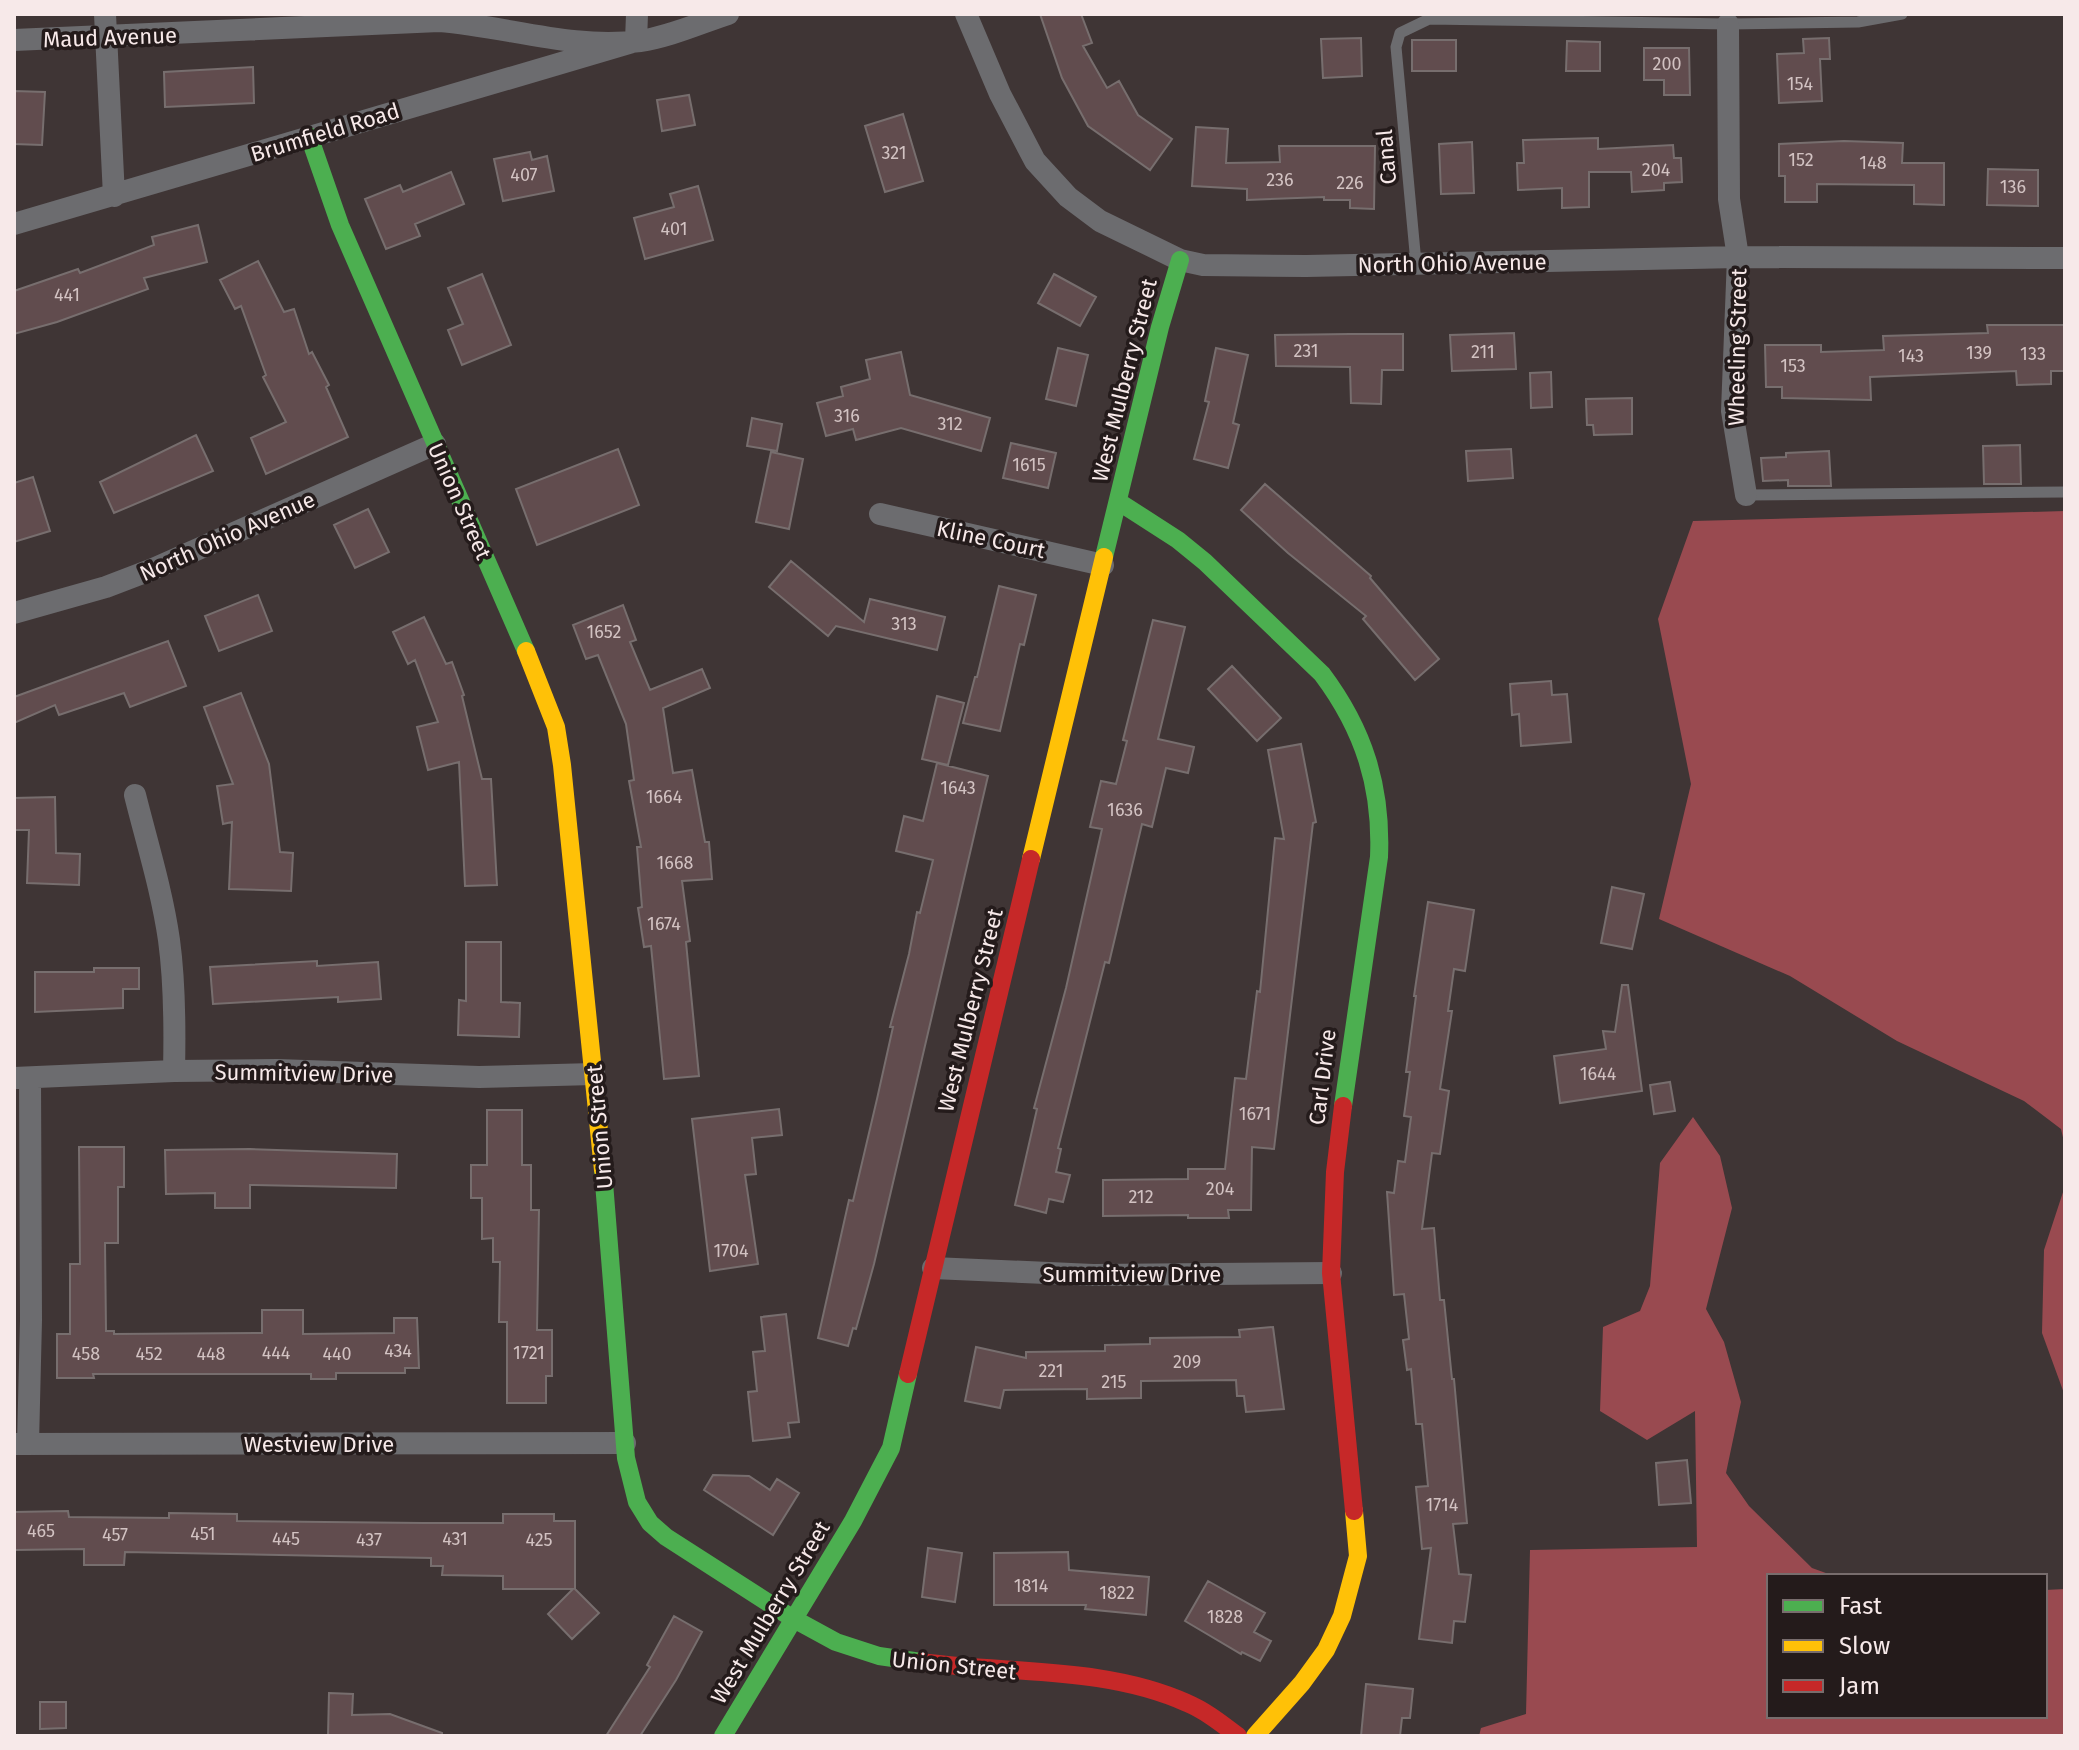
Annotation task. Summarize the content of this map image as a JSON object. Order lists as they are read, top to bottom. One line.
{"streets":{"street":["Maud Avenue","Brumfield Road","North Ohio Avenue","Wheeling Street","West Mulberry Street","Union Street","Kline Court","Summitview Drive","Carl Drive","Westview Drive"],"lane":["Canal"]},"crossings":[["Maud Avenue","Brumfield Road"],["Brumfield Road","Union Street"],["Canal","North Ohio Avenue"],["Canal","Wheeling Street"],["North Ohio Avenue","Wheeling Street"],["North Ohio Avenue","West Mulberry Street"],["North Ohio Avenue","Union Street"],["West Mulberry Street","Union Street"],["West Mulberry Street","Kline Court"],["West Mulberry Street","Summitview Drive"],["West Mulberry Street","Carl Drive"],["Union Street","Summitview Drive"],["Union Street","Westview Drive"],["Summitview Drive","Carl Drive"]],"house_numbers":["200","154","321","152","148","204","407","236","226","136","401","441","231","211","139","133","143","153","316","312","1615","313","1652","1643","1664","1636","1668","1674","1644","1671","204","212","1704","434","444","1721","458","452","448","440","209","221","215","1714","465","451","457","445","431","437","425","1814","1822","1828"],"legend":["Fast","Slow","Jam"]}
